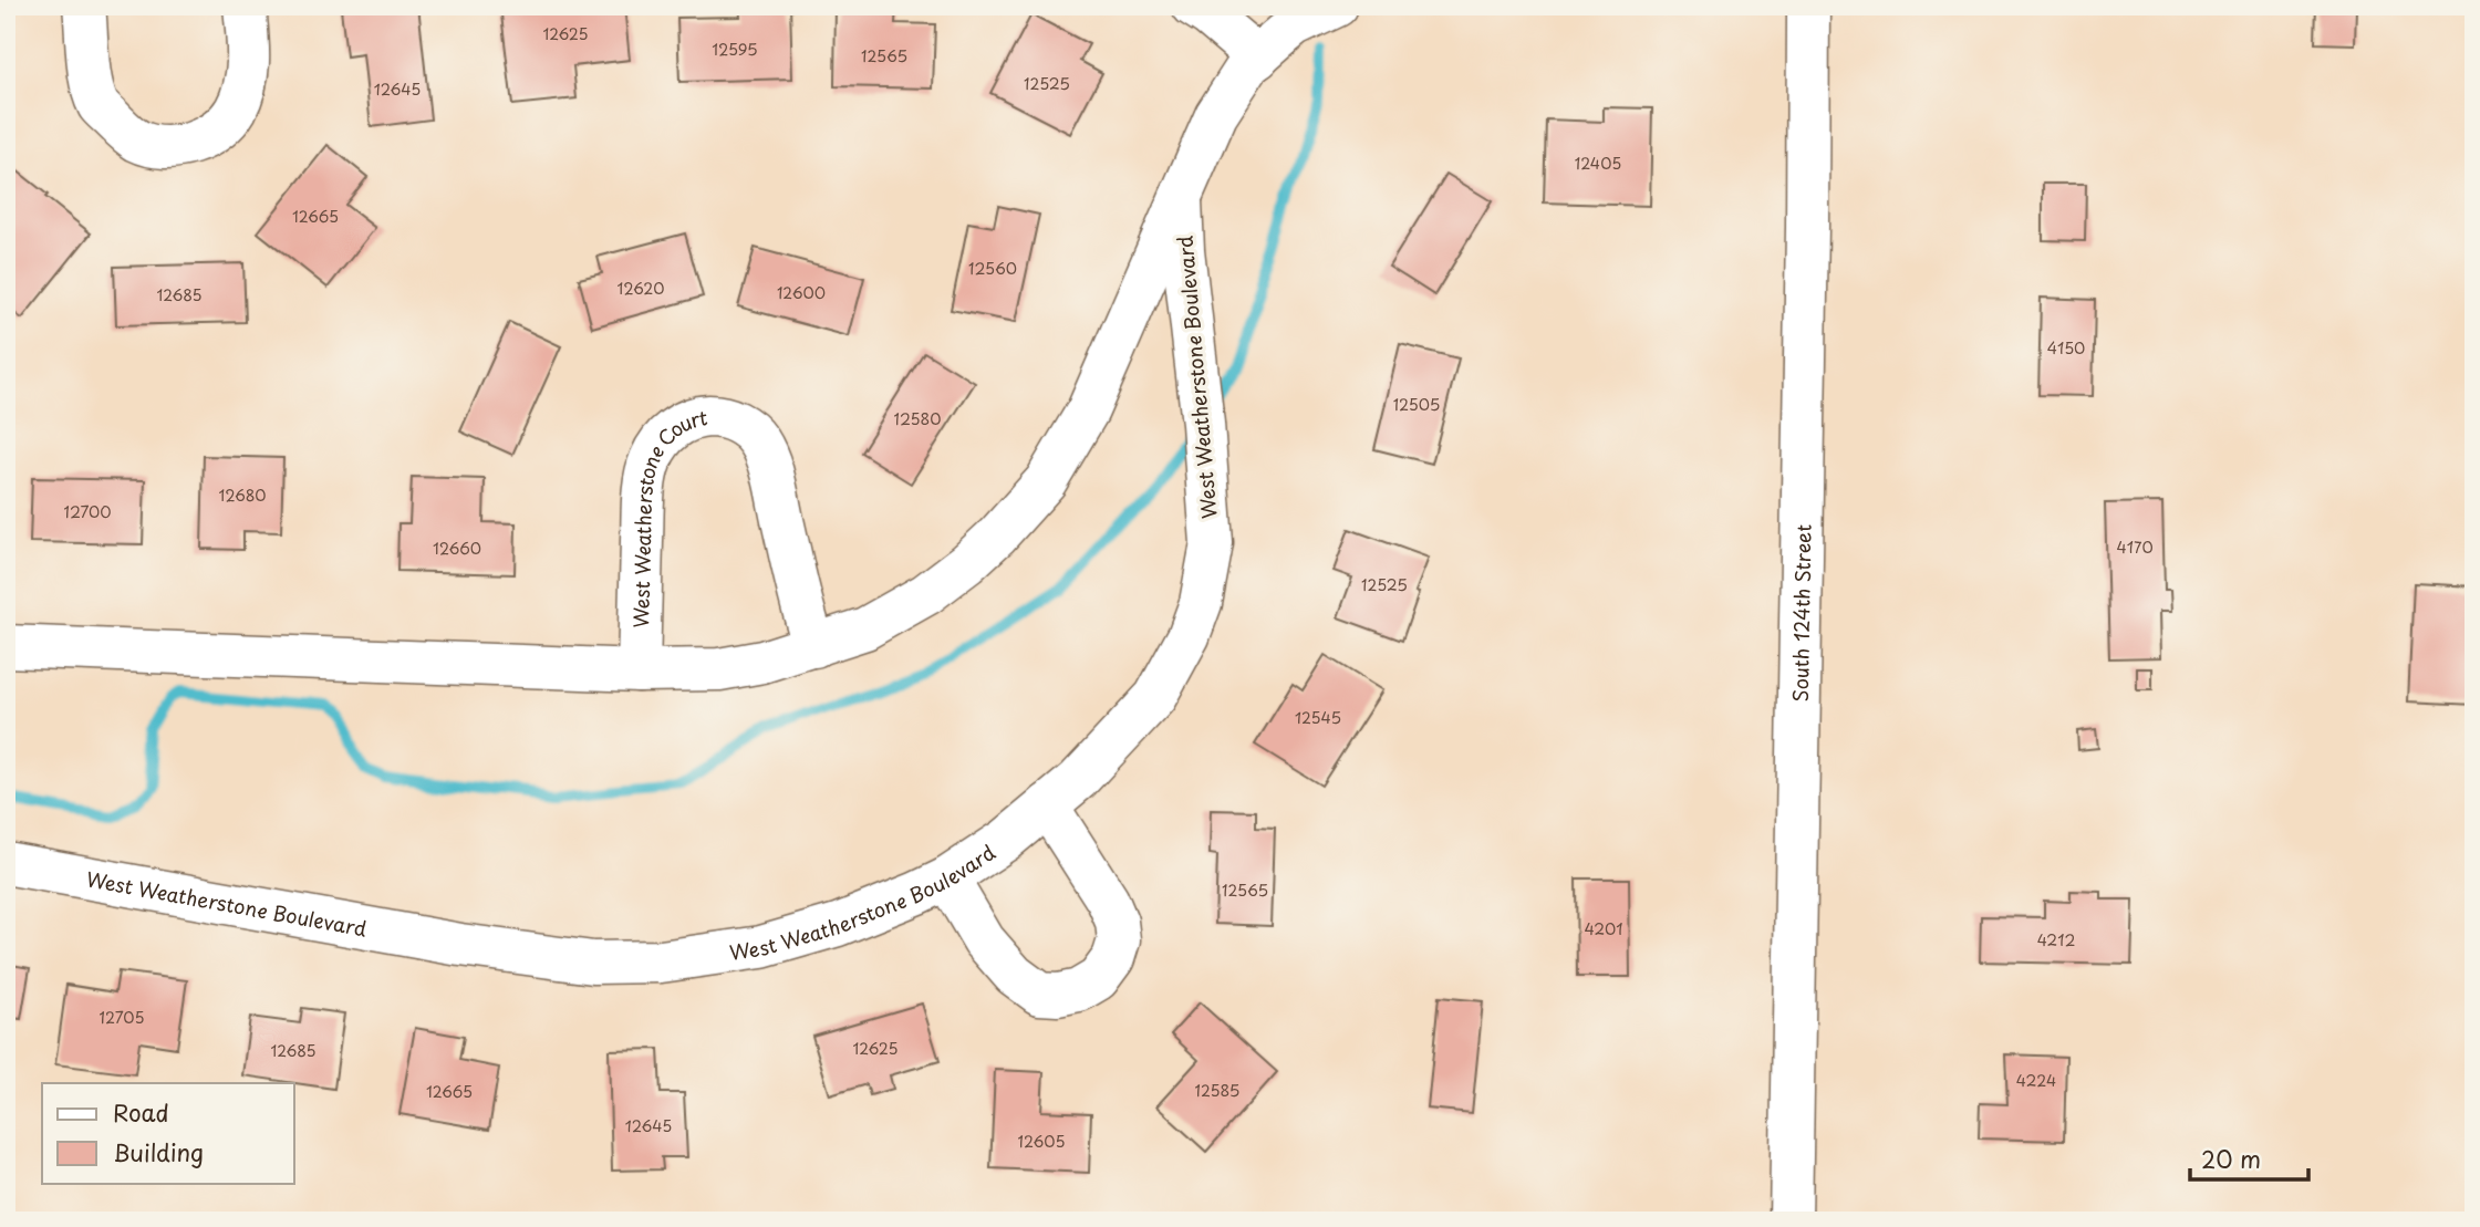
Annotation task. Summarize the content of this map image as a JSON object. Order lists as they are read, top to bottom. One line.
{"streets":{"street":["West Weatherstone Boulevard","West Weatherstone Court","South 124th Street"]},"crossings":[["West Weatherstone Boulevard","West Weatherstone Court"]],"house_numbers":["12625","12595","12565","12525","12645","12405","12665","12560","12620","12600","12685","4150","12505","12580","12680","12700","4170","12660","12525","12545","12565","4201","4212","12705","12625","12685","4224","12585","12665","12645","12605"],"legend":["Road","Building"],"scale_bar":"20 m"}
